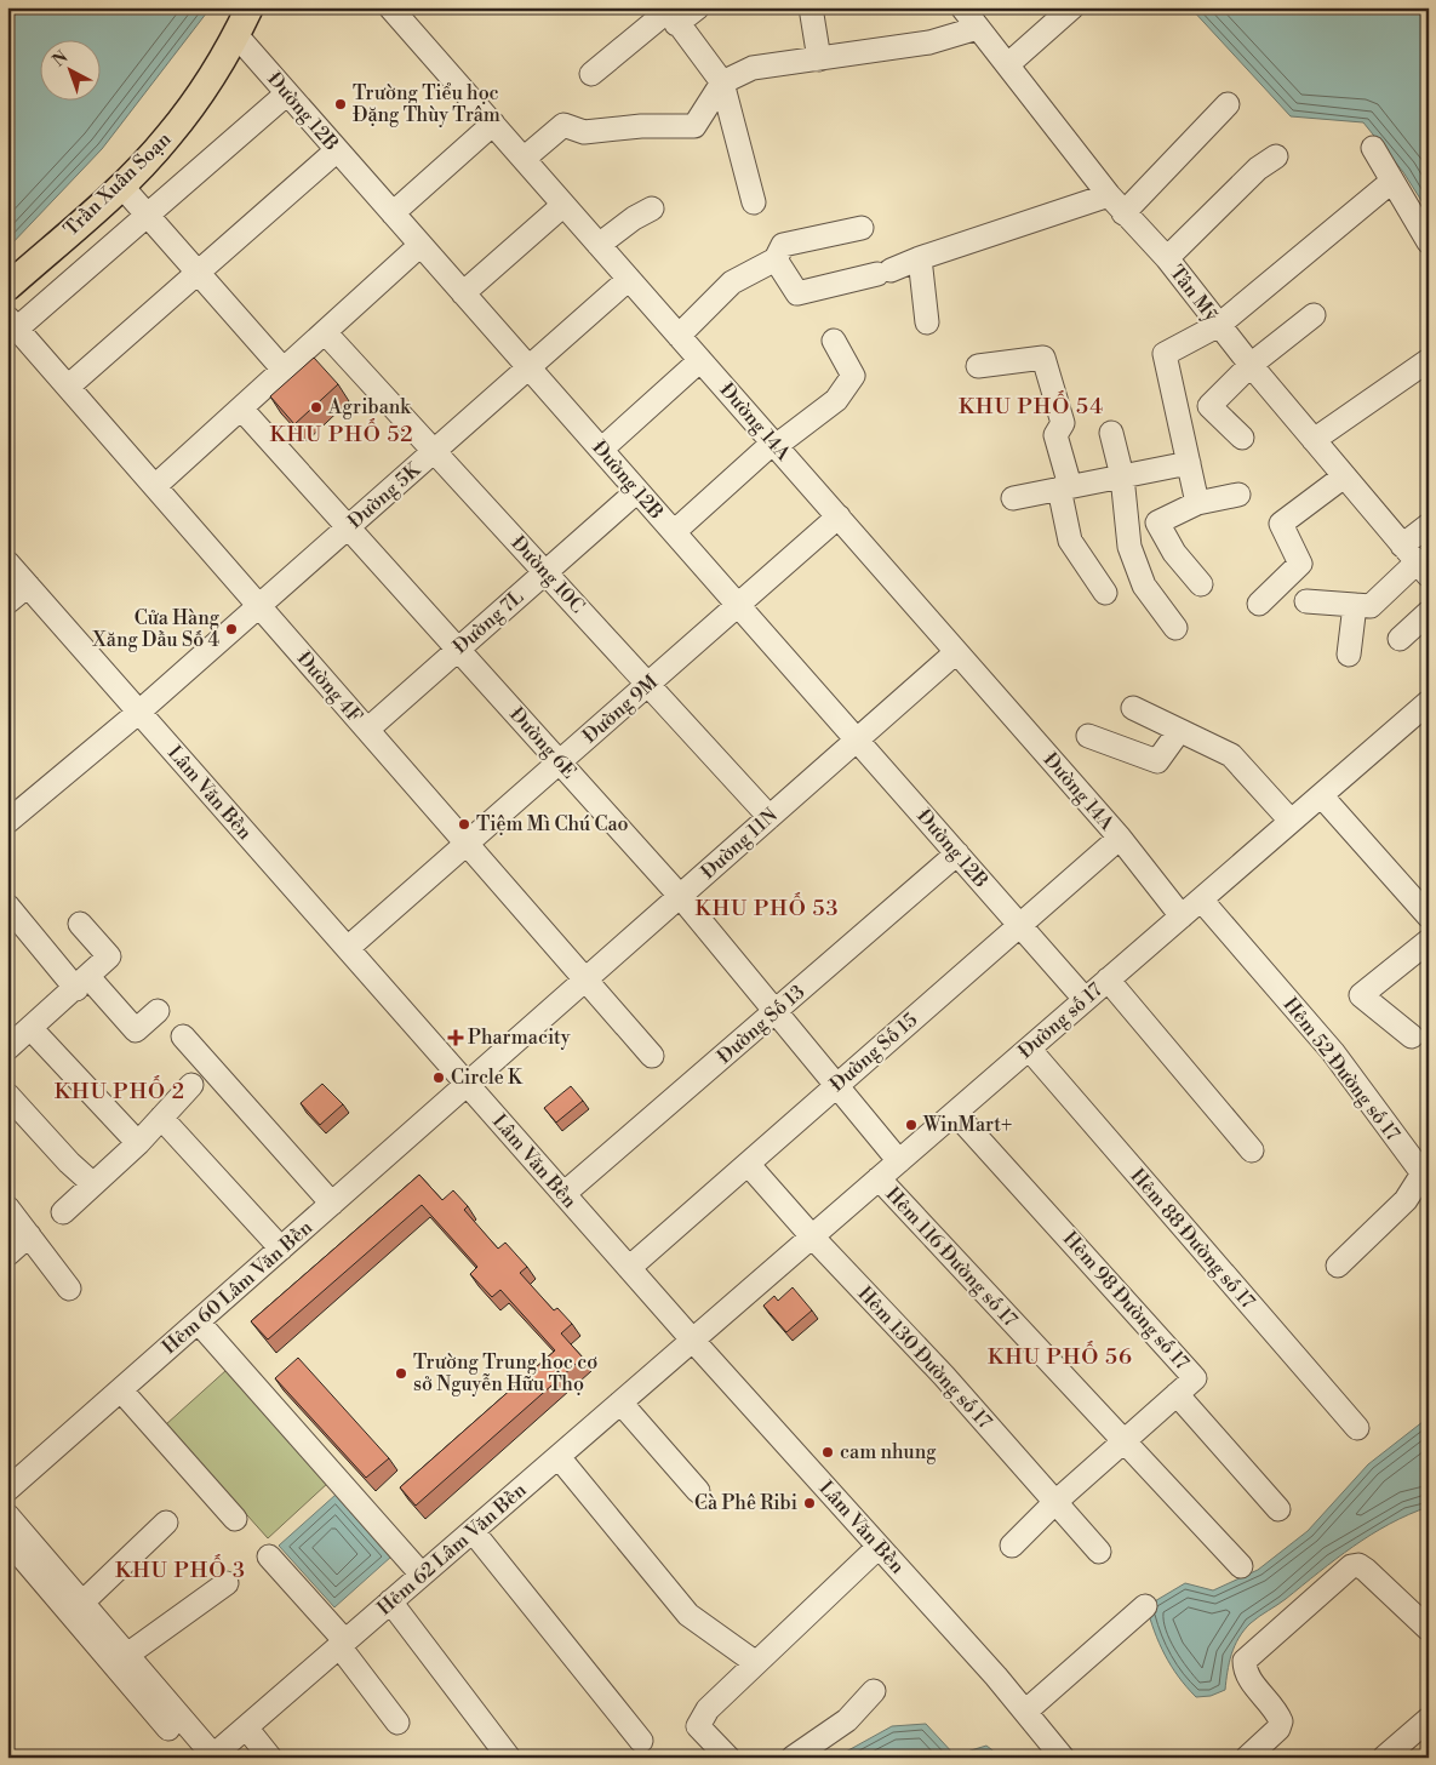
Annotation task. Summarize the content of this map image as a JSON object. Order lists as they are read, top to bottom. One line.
{"streets":{"main road":["Trần Xuân Soạn"],"street":["Đường 12B","Tân Mỹ","Đường 14A","Đường 5K","Đường 10C","Đường 7L","Đường 4F","Đường 9M","Đường 6E","Lâm Văn Bền","Đường 11N","Đường số 17","Đường Số 13","Đường Số 15","Hẻm 52 Đường số 17","Hẻm 88 Đường số 17","Hẻm 116 Đường số 17","Hẻm 60 Lâm Văn Bền","Hẻm 98 Đường số 17","Hẻm 130 Đường số 17","Hẻm 62 Lâm Văn Bền"]},"crossings":[["Đường 12B","Trần Xuân Soạn"],["Đường 12B","Đường 5K"],["Đường 12B","Đường 7L"],["Đường 12B","Đường 9M"],["Đường 12B","Đường 11N"],["Đường 12B","Đường số 17"],["Đường 12B","Đường Số 13"],["Đường 12B","Đường Số 15"],["Đường 14A","Đường 5K"],["Đường 14A","Đường 9M"],["Đường 14A","Đường 11N"],["Đường 14A","Đường số 17"],["Đường 14A","Đường Số 15"],["Đường 5K","Đường 10C"],["Đường 5K","Đường 4F"],["Đường 5K","Đường 6E"],["Đường 5K","Lâm Văn Bền"],["Đường 10C","Đường 7L"],["Đường 10C","Đường 9M"],["Đường 10C","Đường 11N"],["Đường 7L","Đường 4F"],["Đường 7L","Đường 6E"],["Đường 4F","Đường 9M"],["Đường 4F","Đường 11N"],["Đường 9M","Đường 6E"],["Đường 9M","Lâm Văn Bền"],["Đường 6E","Đường 11N"],["Đường 6E","Đường số 17"],["Đường 6E","Đường Số 13"],["Đường 6E","Đường Số 15"],["Lâm Văn Bền","Đường 11N"],["Lâm Văn Bền","Đường số 17"],["Lâm Văn Bền","Đường Số 13"],["Lâm Văn Bền","Đường Số 15"],["Lâm Văn Bền","Hẻm 60 Lâm Văn Bền"],["Lâm Văn Bền","Hẻm 62 Lâm Văn Bền"],["Đường 11N","Hẻm 60 Lâm Văn Bền"],["Đường số 17","Hẻm 52 Đường số 17"],["Đường số 17","Hẻm 88 Đường số 17"],["Đường số 17","Hẻm 116 Đường số 17"],["Đường số 17","Hẻm 98 Đường số 17"],["Đường số 17","Hẻm 130 Đường số 17"],["Đường số 17","Hẻm 62 Lâm Văn Bền"],["Đường Số 15","Hẻm 130 Đường số 17"],["Hẻm 116 Đường số 17","Hẻm 98 Đường số 17"],["Hẻm 98 Đường số 17","Hẻm 130 Đường số 17"]],"districts":["KHU PHỐ 54","KHU PHỐ 52","KHU PHỐ 53","KHU PHỐ 2","KHU PHỐ 56","KHU PHỐ 3"],"places":{"other":["Trường Tiểu học Đặng Thùy Trâm","Agribank","Cửa Hàng Xăng Dầu Số 4","Tiệm Mì Chú Cao","Circle K","WinMart+","Trường Trung học cơ sở Nguyễn Hữu Thọ","cam nhung","Cà Phê Ribi"],"health":["Pharmacity"]},"north":"top left"}
